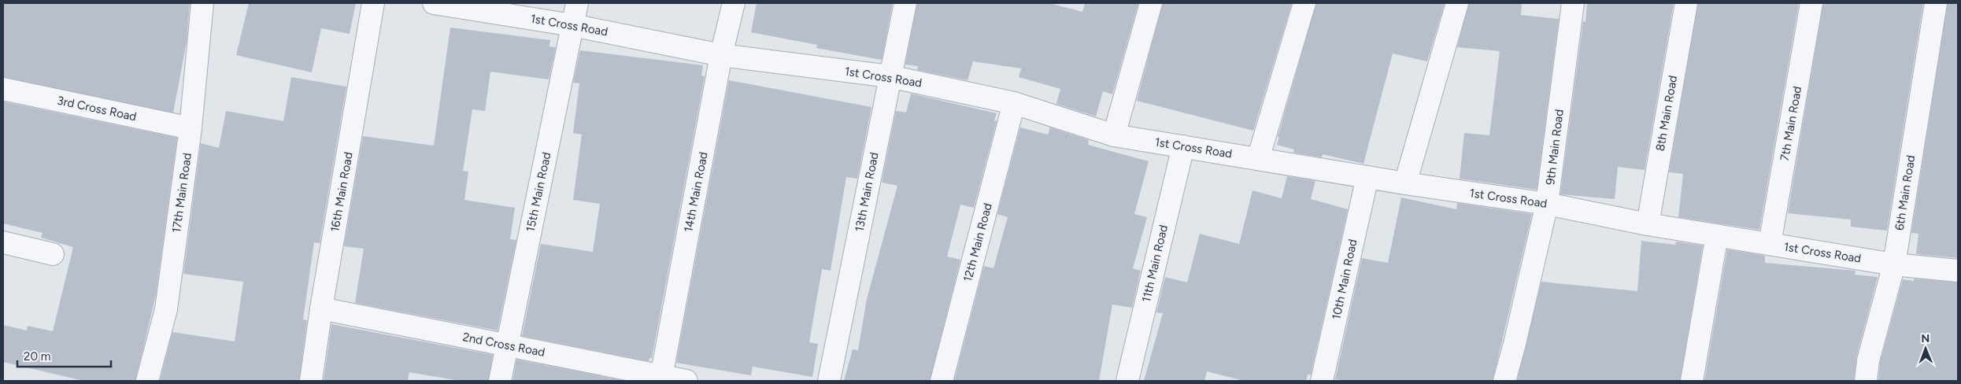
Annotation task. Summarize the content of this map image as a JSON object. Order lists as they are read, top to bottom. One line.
{"streets":{"street":["1st Cross Road","3rd Cross Road","8th Main Road","7th Main Road","9th Main Road","16th Main Road","15th Main Road","14th Main Road","13th Main Road","17th Main Road","6th Main Road","12th Main Road","11th Main Road","10th Main Road","2nd Cross Road"]},"crossings":[["1st Cross Road","8th Main Road"],["1st Cross Road","7th Main Road"],["1st Cross Road","9th Main Road"],["1st Cross Road","15th Main Road"],["1st Cross Road","14th Main Road"],["1st Cross Road","13th Main Road"],["1st Cross Road","6th Main Road"],["1st Cross Road","12th Main Road"],["1st Cross Road","11th Main Road"],["1st Cross Road","10th Main Road"],["3rd Cross Road","17th Main Road"],["16th Main Road","2nd Cross Road"],["15th Main Road","2nd Cross Road"],["14th Main Road","2nd Cross Road"]],"scale_bar":"20 m","north":"top"}
